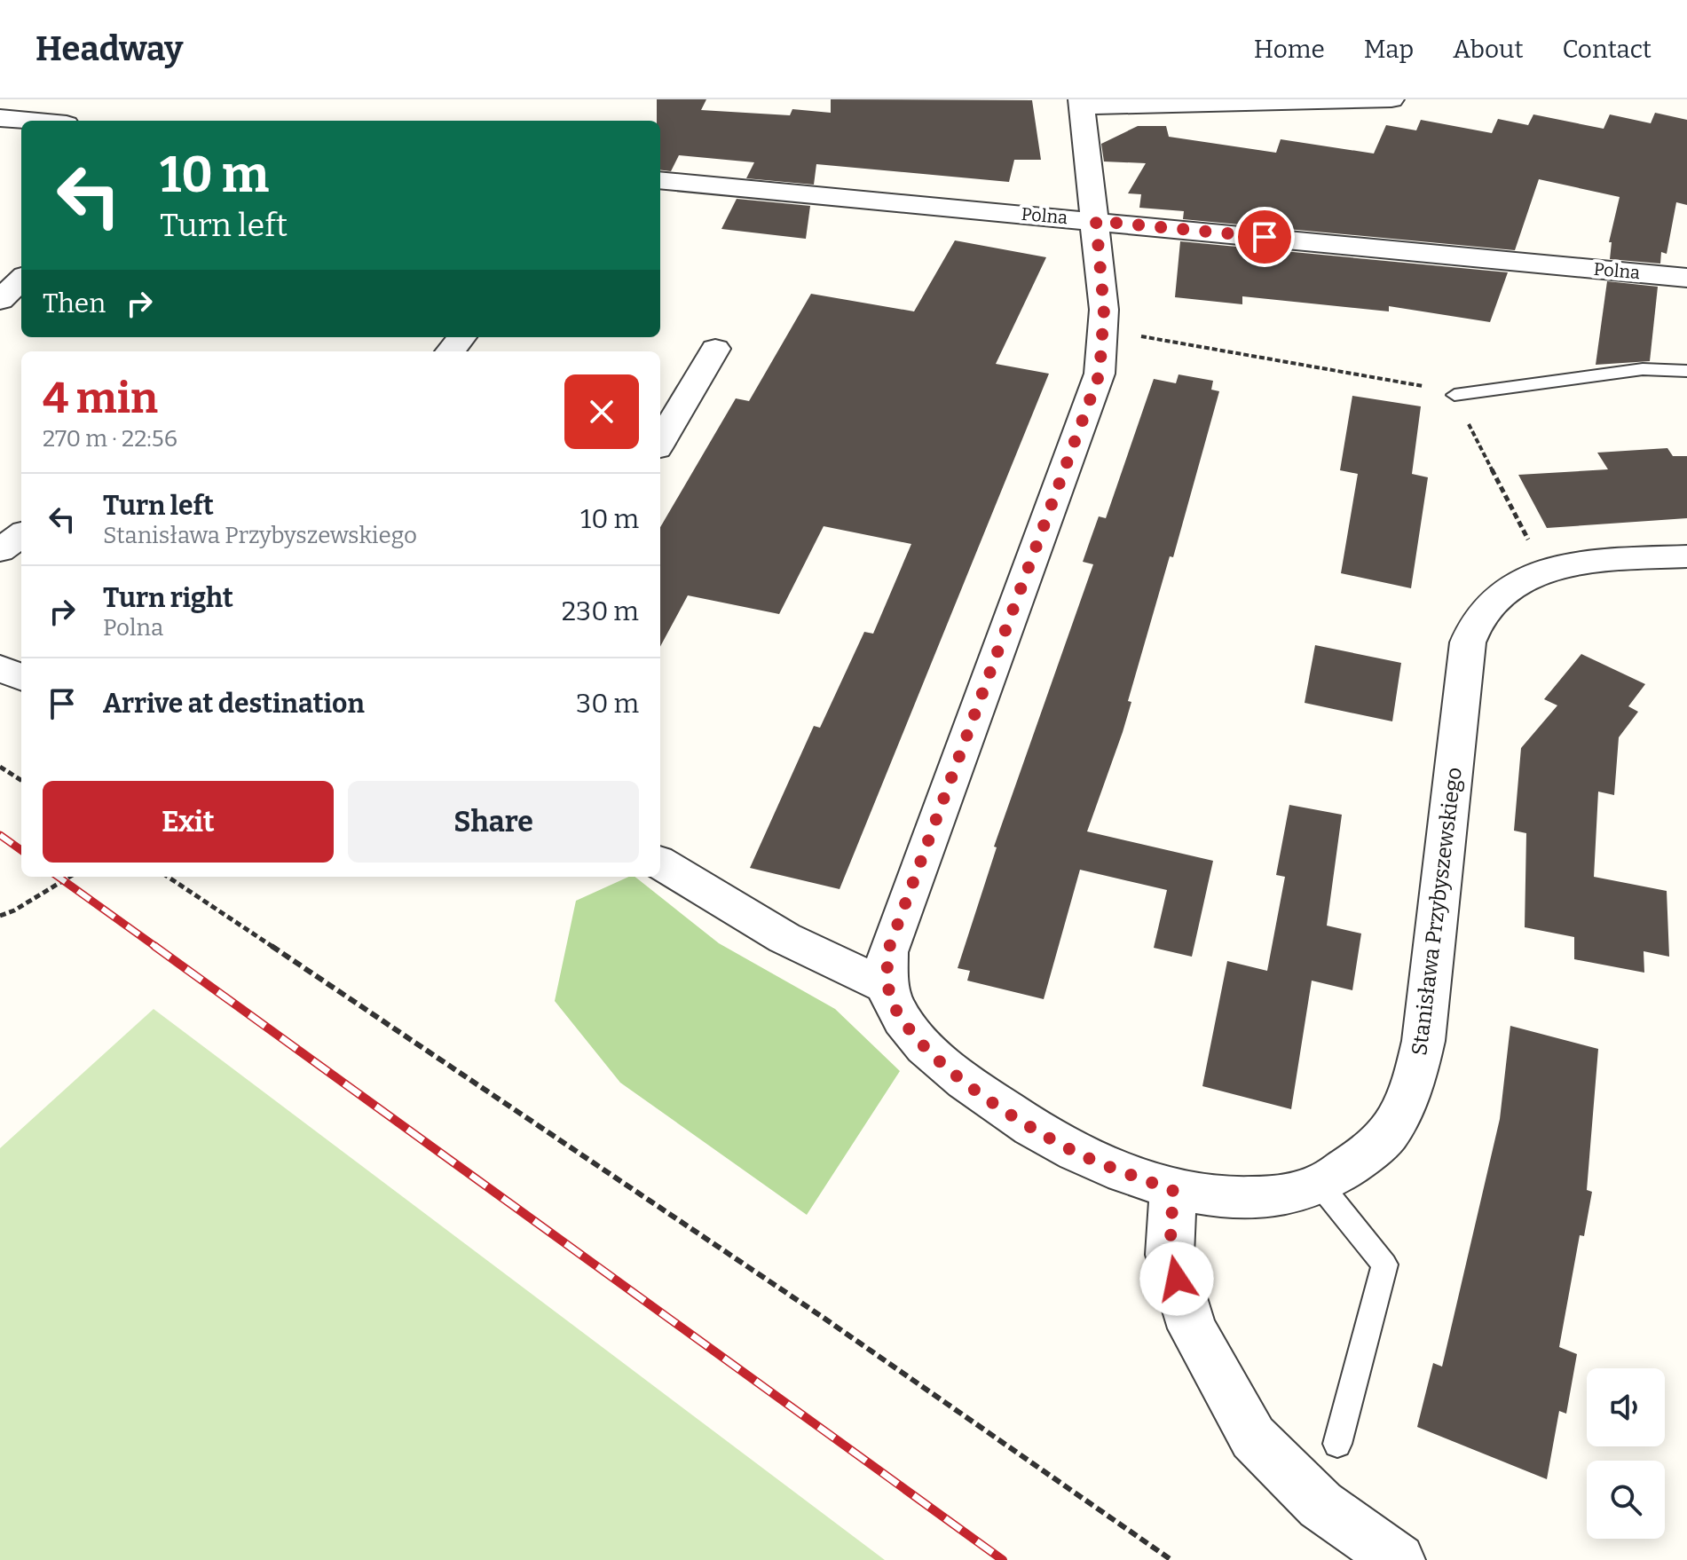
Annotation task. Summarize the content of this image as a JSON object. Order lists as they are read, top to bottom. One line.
{"streets":{"street":["Polna","Stanisława Przybyszewskiego"]},"crossings":[["Polna","Stanisława Przybyszewskiego"]],"page":{"header":"Headway","nav":["Home","Map","About","Contact"],"turn":["10 m","Turn left"],"then":"Then","heading":["4 min","270 m · 22:56"],"list":[{"name":"Turn left","note":"Stanisława Przybyszewskiego","value":"10 m"},{"name":"Turn right","note":"Polna","value":"230 m"},{"name":"Arrive at destination","value":"30 m"}],"buttons":["Exit","Share"]}}
